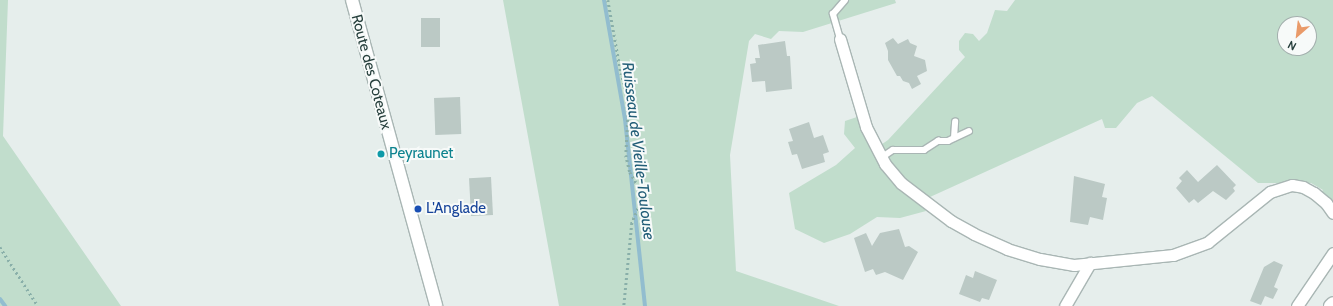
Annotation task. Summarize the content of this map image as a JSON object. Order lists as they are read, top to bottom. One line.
{"streets":{"street":["Route des Coteaux"]},"water":["Ruisseau de Vieille-Toulouse"],"places":["Peyraunet","L'Anglade"],"north":"bottom left"}
